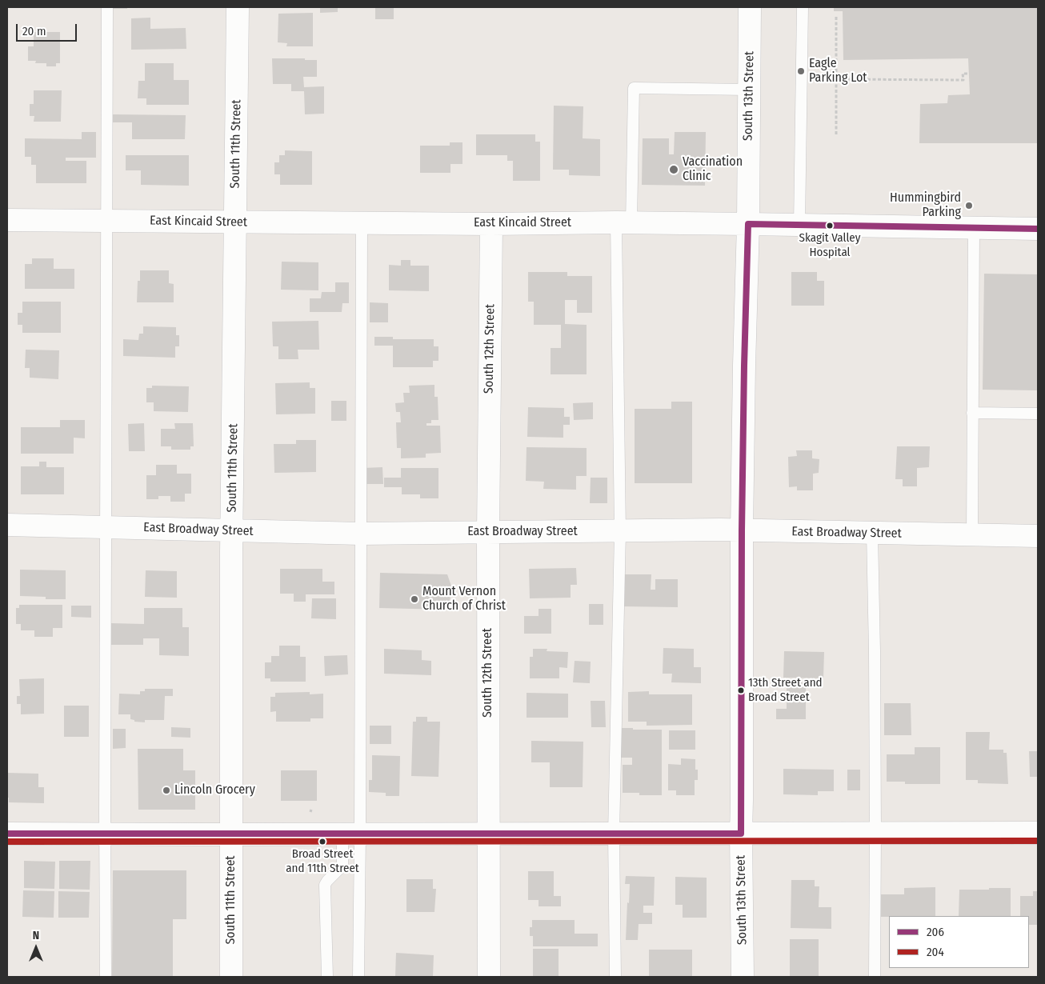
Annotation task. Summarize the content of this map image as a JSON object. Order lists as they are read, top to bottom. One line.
{"streets":{"street":["South 13th Street","South 11th Street","East Kincaid Street","South 12th Street","East Broadway Street"]},"crossings":[["South 13th Street","East Kincaid Street"],["South 13th Street","East Broadway Street"],["South 11th Street","East Kincaid Street"],["South 11th Street","East Broadway Street"],["East Kincaid Street","South 12th Street"],["South 12th Street","East Broadway Street"]],"places":["Eagle Parking Lot","Vaccination Clinic","Hummingbird Parking","Skagit Valley Hospital","Mount Vernon Church of Christ","13th Street and Broad Street","Lincoln Grocery","Broad Street and 11th Street"],"lines":["transit line 206","transit line 204"],"legend":["206","204"],"scale_bar":"20 m","north":"top"}
